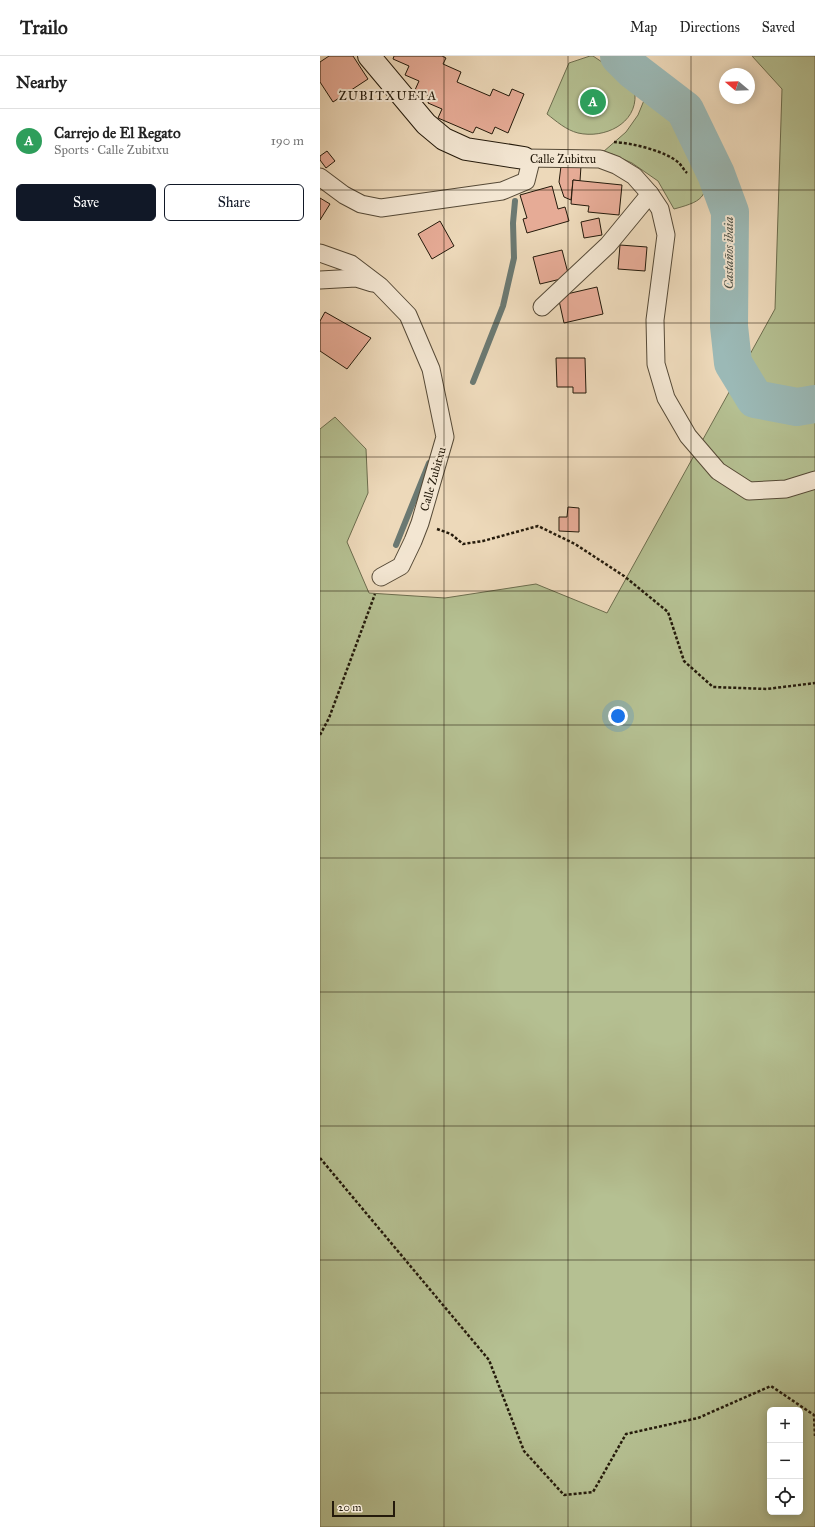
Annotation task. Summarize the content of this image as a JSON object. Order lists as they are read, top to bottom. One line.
{"streets":{"street":["Calle Zubitxu"]},"districts":["ZUBITXUETA"],"water":["Castaños ibaia"],"scale_bar":"20 m","north":"left","page":{"header":"Trailo","nav":["Map","Directions","Saved"],"heading":"Nearby","pins":"A","list":[{"mark":"A","name":"Carrejo de El Regato","note":"Sports · Calle Zubitxu","value":"190 m"}],"buttons":["Save","Share"],"map_buttons":["+","−"],"scale":"20 m"}}
